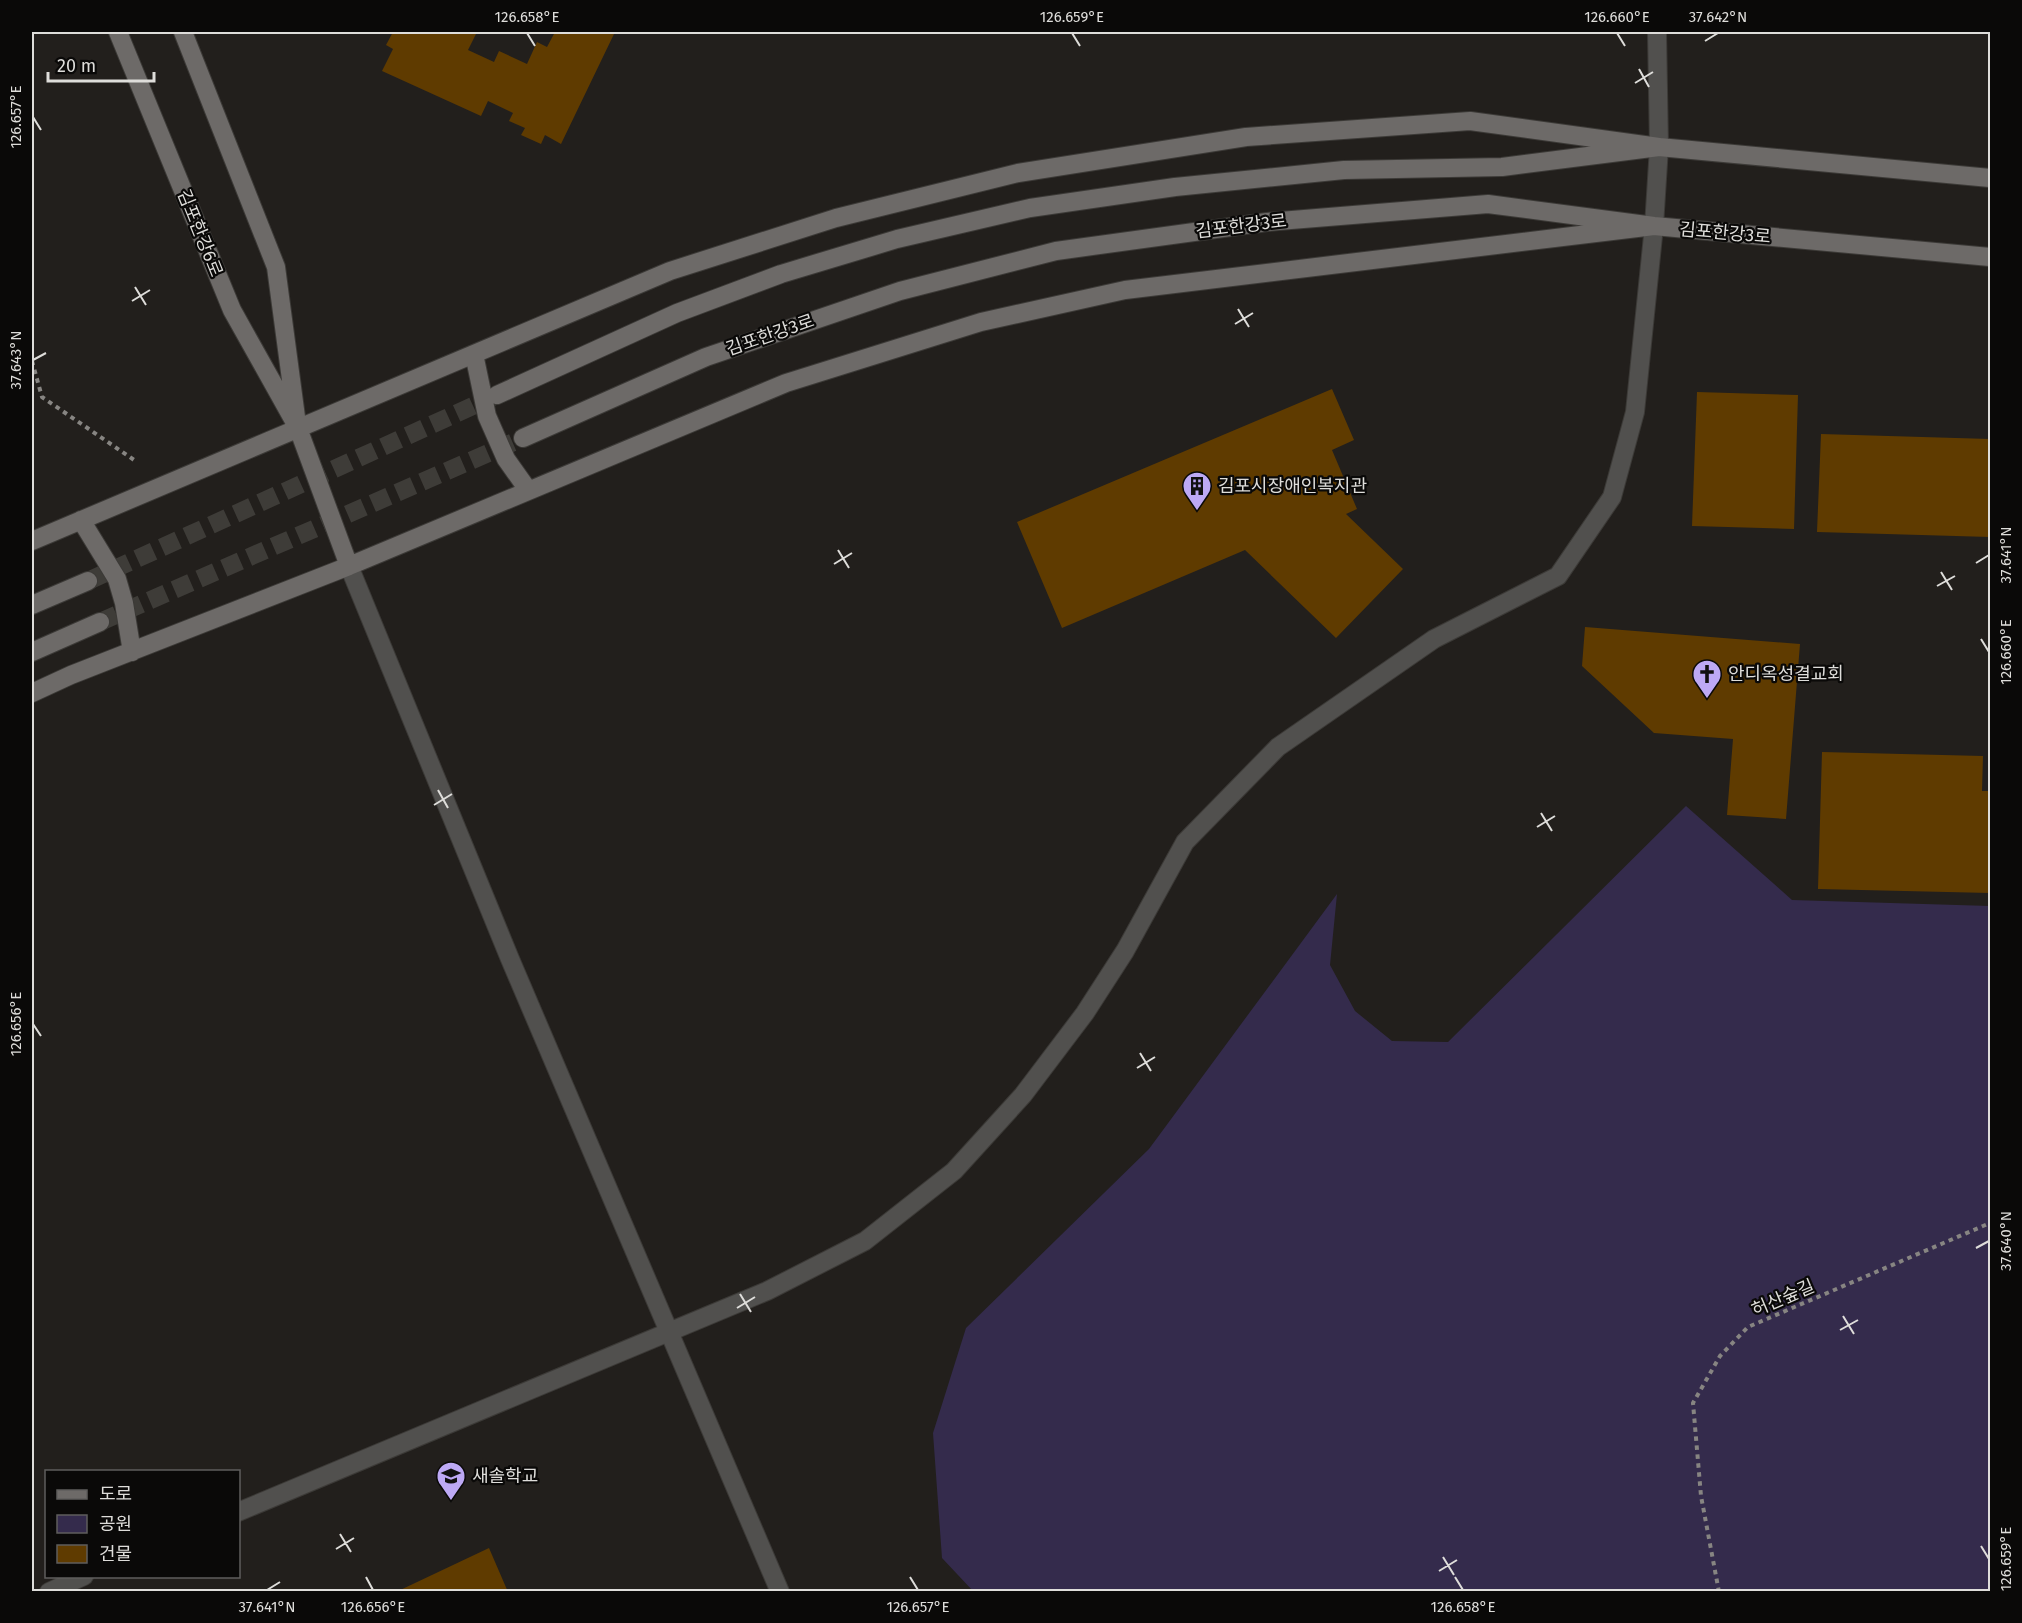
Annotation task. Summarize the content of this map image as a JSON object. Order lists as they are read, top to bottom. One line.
{"streets":{"street":["김포한강3로","김포한강6로"],"path":["허산숲길"]},"places":{"building":["김포시장애인복지관"],"church":["안디옥성결교회"],"school or university":["새솔학교"]},"legend":["도로","공원","건물"],"scale_bar":"20 m","coordinates":["126.658°E","126.659°E","126.660°E","37.642°N","126.657°E","37.643°N","37.641°N","126.656°E","37.640°N"]}
